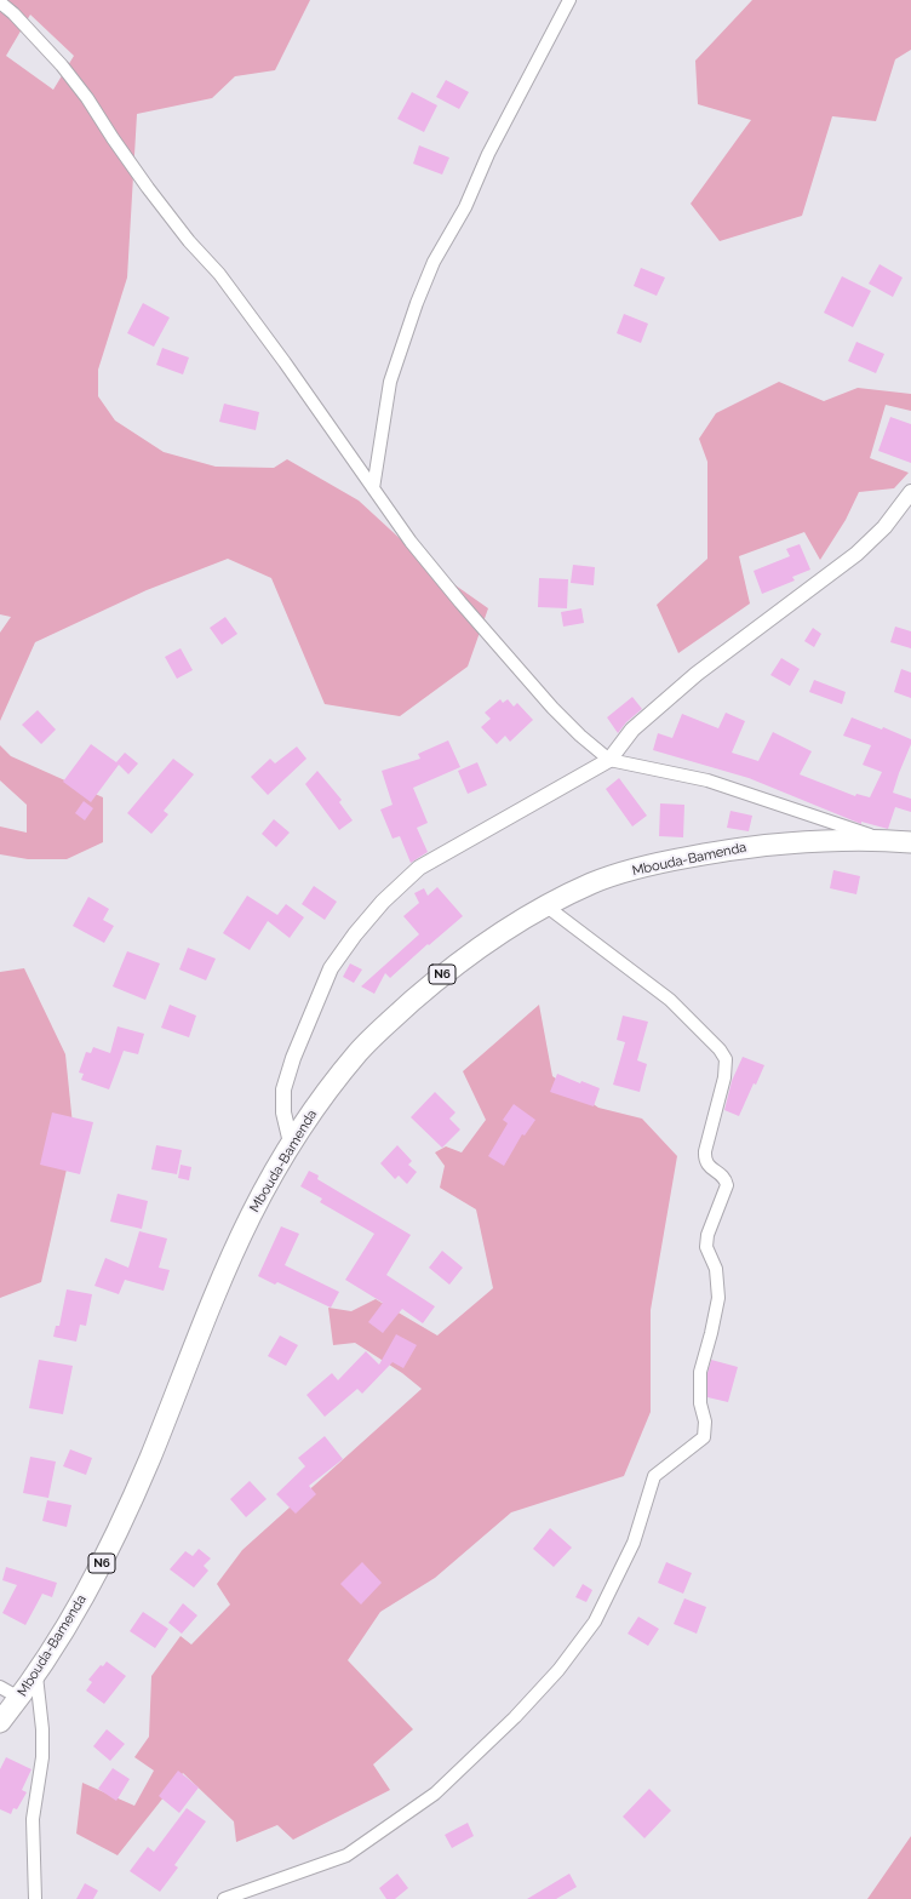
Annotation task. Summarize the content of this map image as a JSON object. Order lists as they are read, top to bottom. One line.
{"streets":{"highway":["Mbouda-Bamenda","N6"]}}
